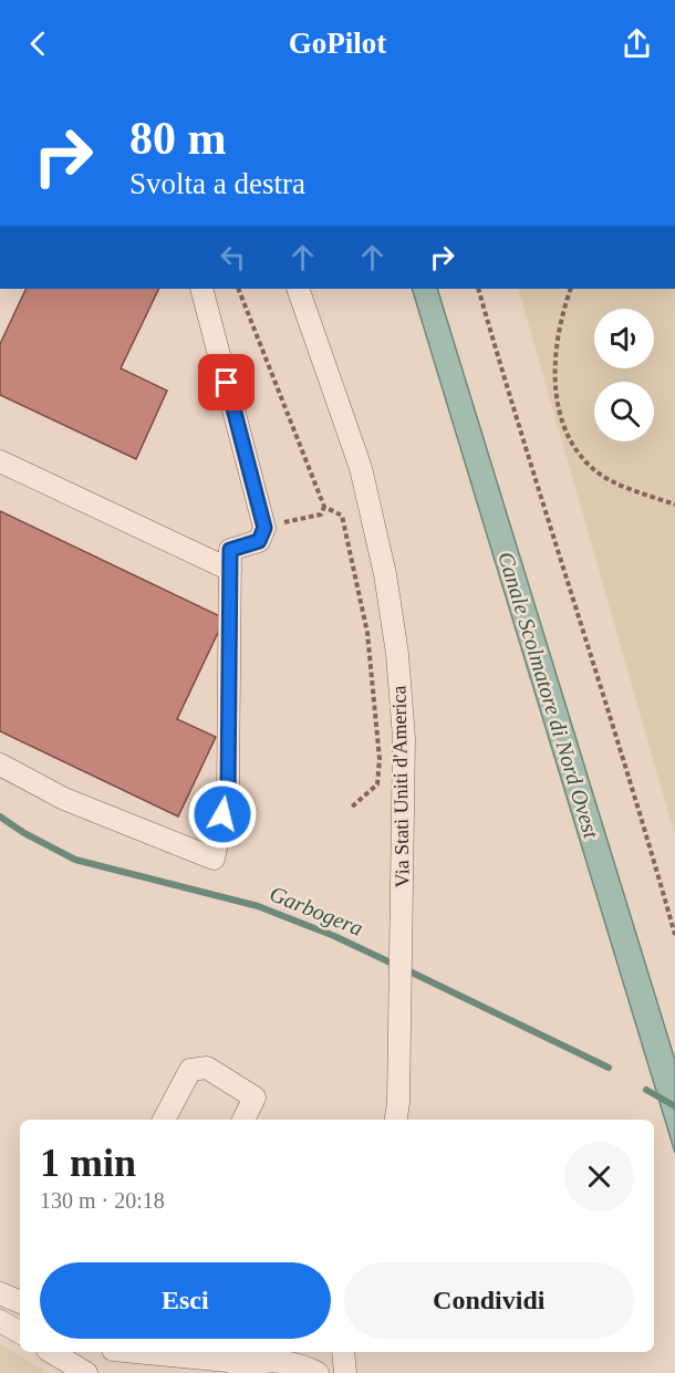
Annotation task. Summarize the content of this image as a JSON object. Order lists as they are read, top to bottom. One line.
{"streets":{"street":["Via Stati Uniti d'America"]},"water":["Canale Scolmatore di Nord Ovest","Garbogera"],"page":{"header":"GoPilot","turn":["80 m","Svolta a destra"],"heading":["1 min","130 m · 20:18"],"buttons":["Esci","Condividi"]}}
